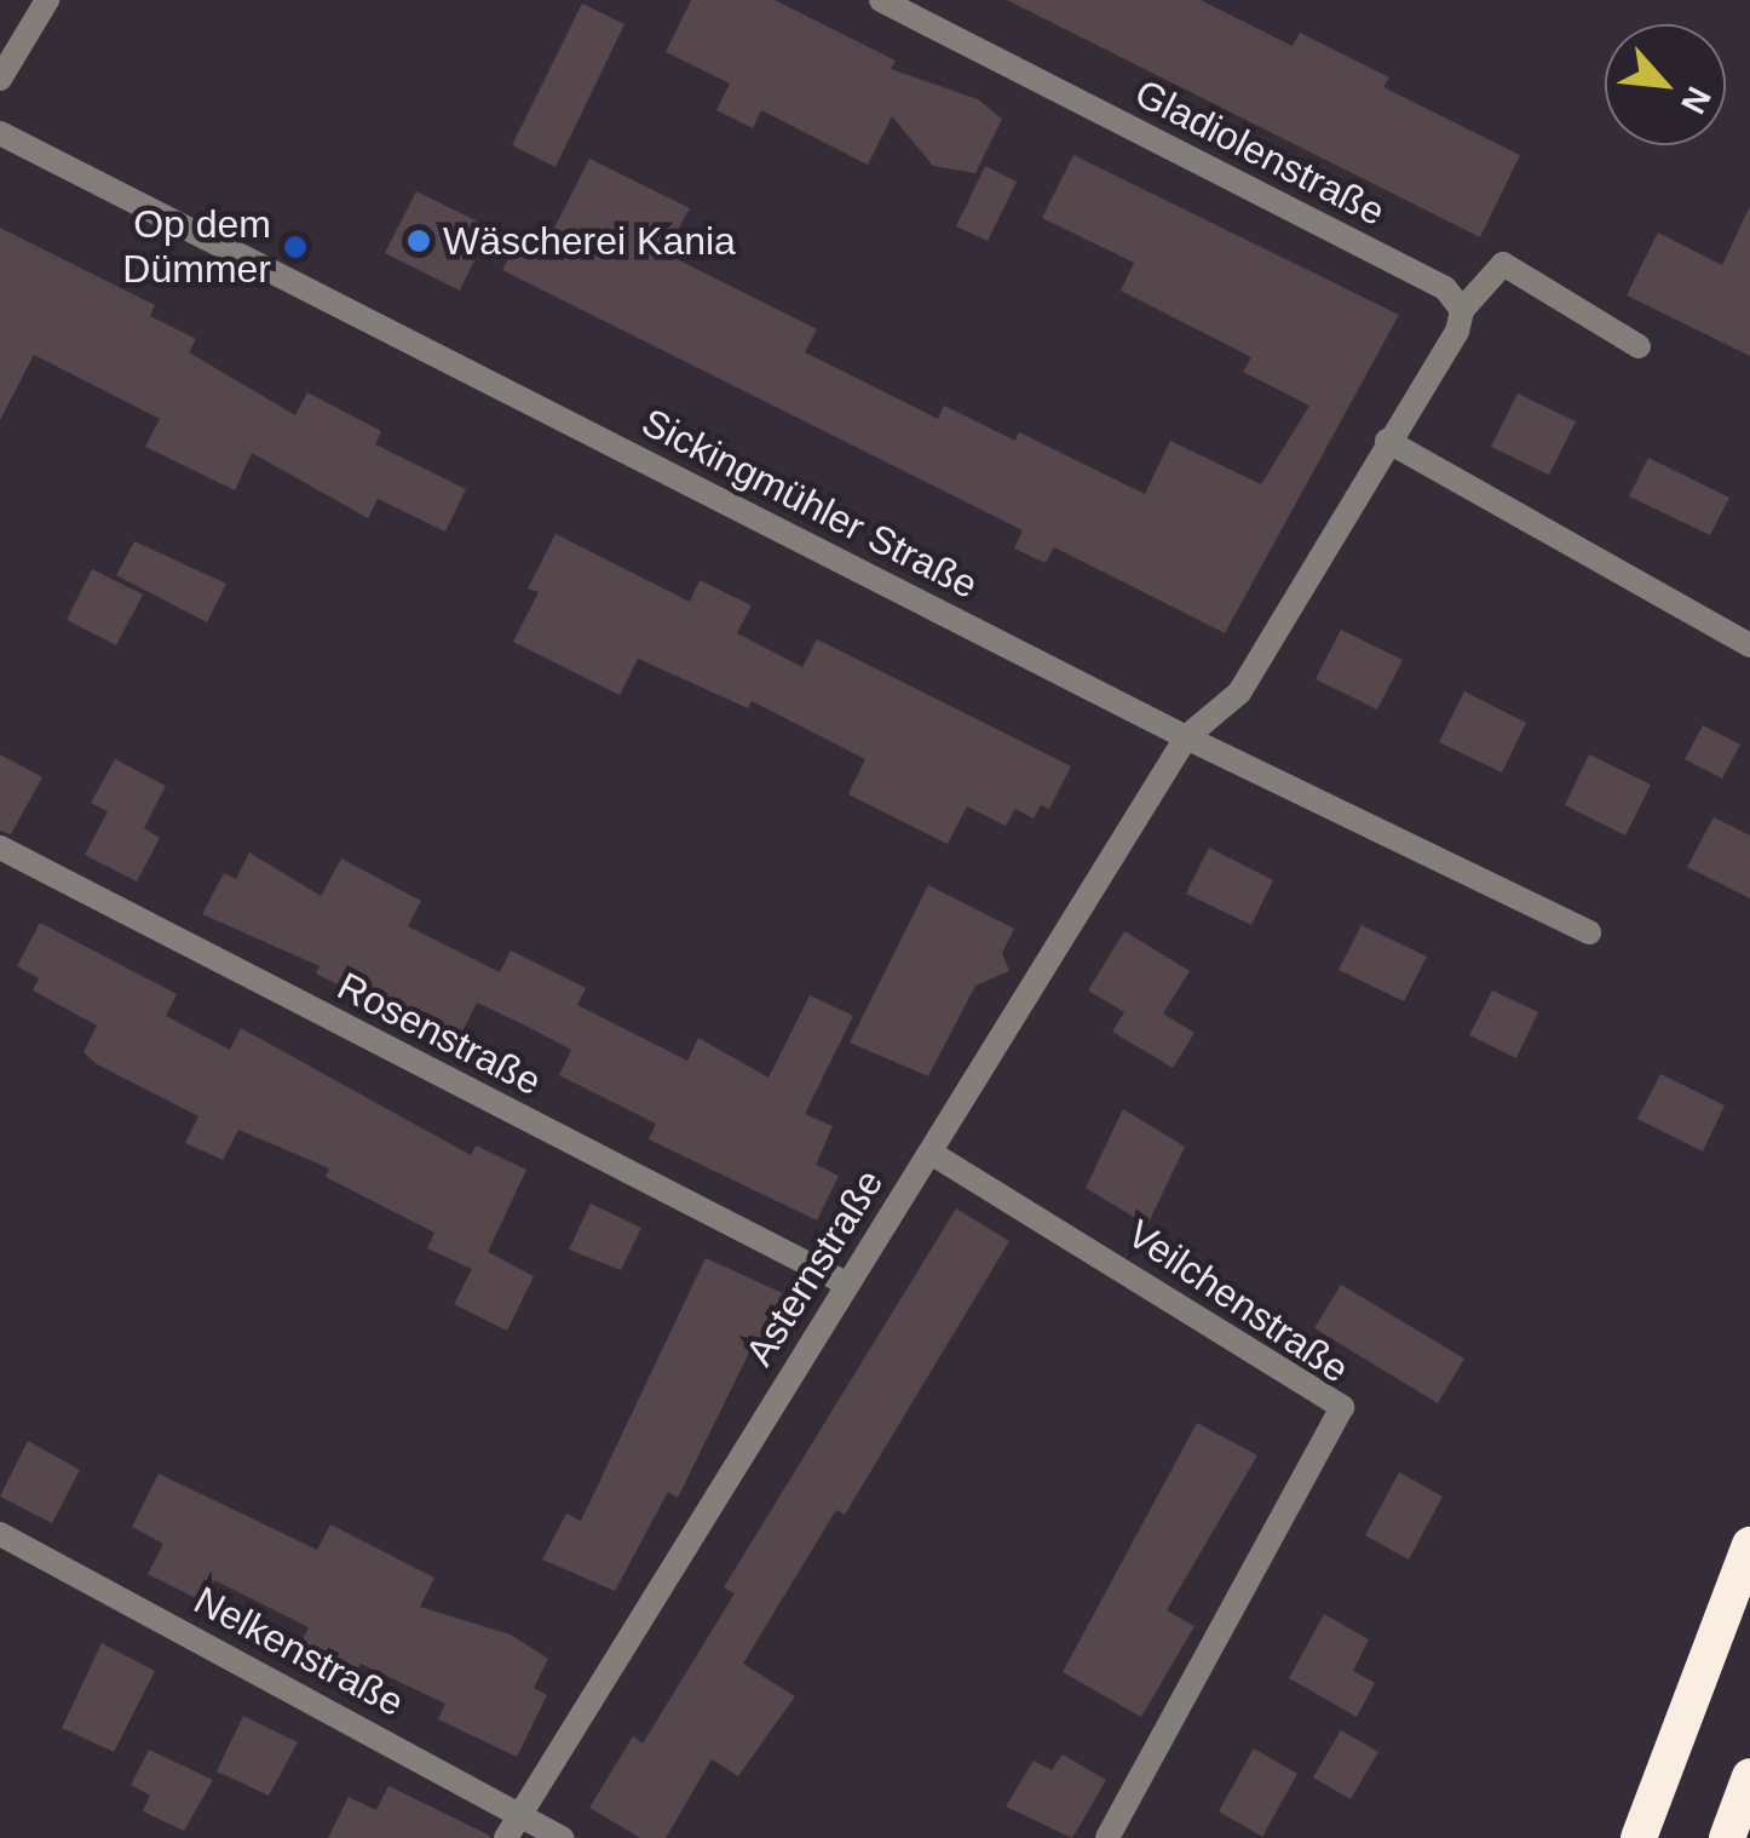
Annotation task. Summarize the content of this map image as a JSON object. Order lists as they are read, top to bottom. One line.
{"streets":{"street":["Gladiolenstraße","Sickingmühler Straße","Rosenstraße","Asternstraße","Veilchenstraße","Nelkenstraße"]},"crossings":[["Sickingmühler Straße","Asternstraße"],["Rosenstraße","Asternstraße"],["Asternstraße","Veilchenstraße"],["Asternstraße","Nelkenstraße"]],"places":["Wäscherei Kania","Op dem Dümmer"],"north":"bottom right"}
